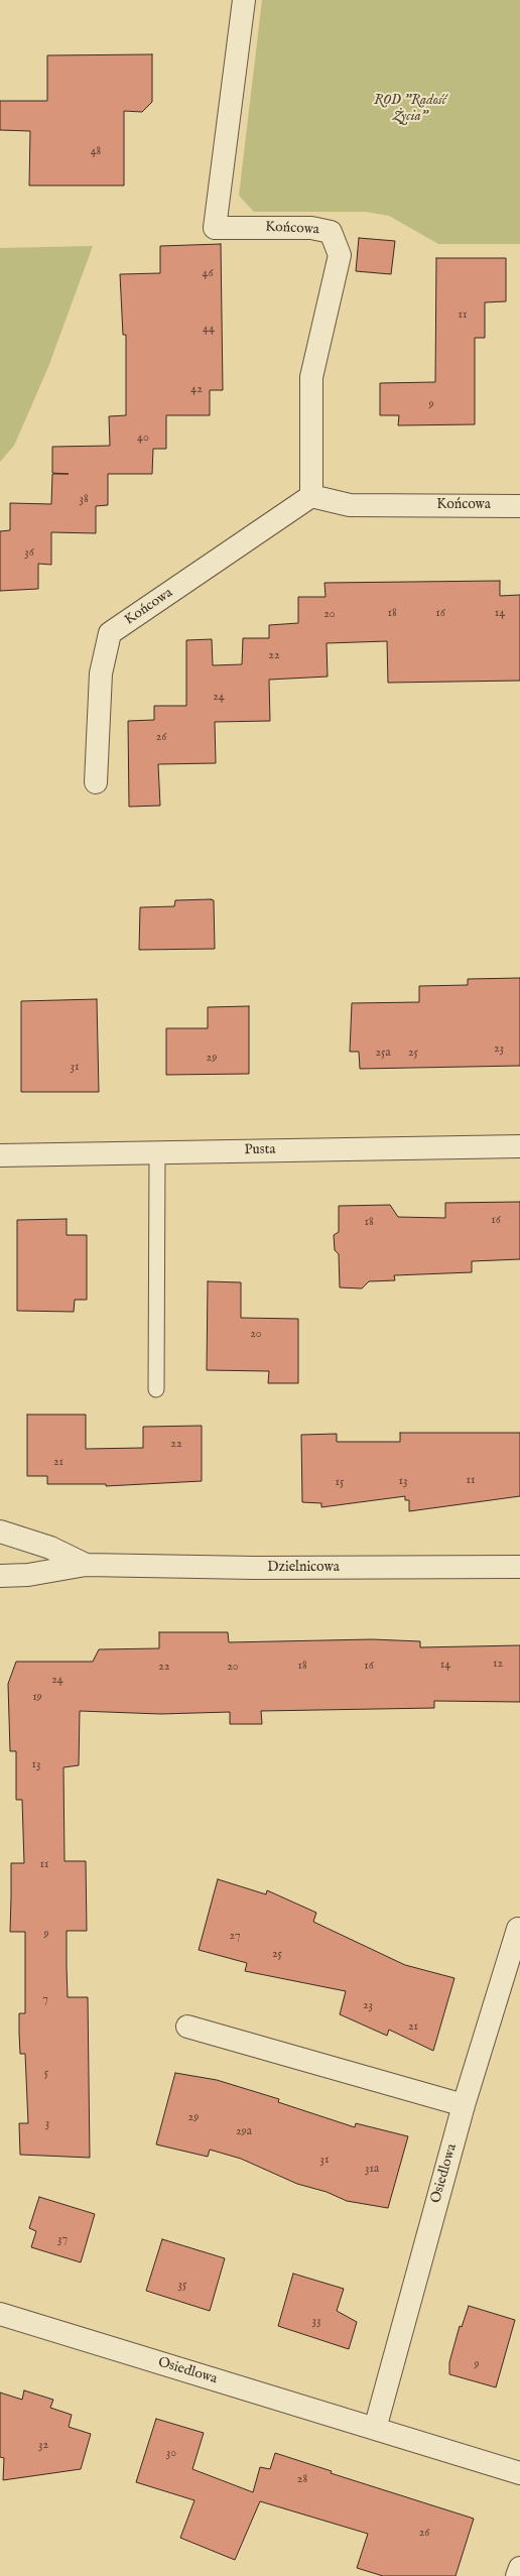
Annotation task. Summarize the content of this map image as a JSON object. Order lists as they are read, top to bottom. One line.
{"streets":{"street":["Końcowa","Pusta","Dzielnicowa","Osiedlowa"]},"parks":["ROD \"Radość Życia\""],"house_numbers":["48","46","11","44","42","9","40","38","36","18","16","14","20","22","24","26","23","25a","25","29","31","16","18","20","22","21","11","13","15","12","14","18","16","22","20","24","19","13","11","9","27","25","7","23","21","5","29","3","29a","31","31a","37","35","33","9","32","30","28","26"]}
